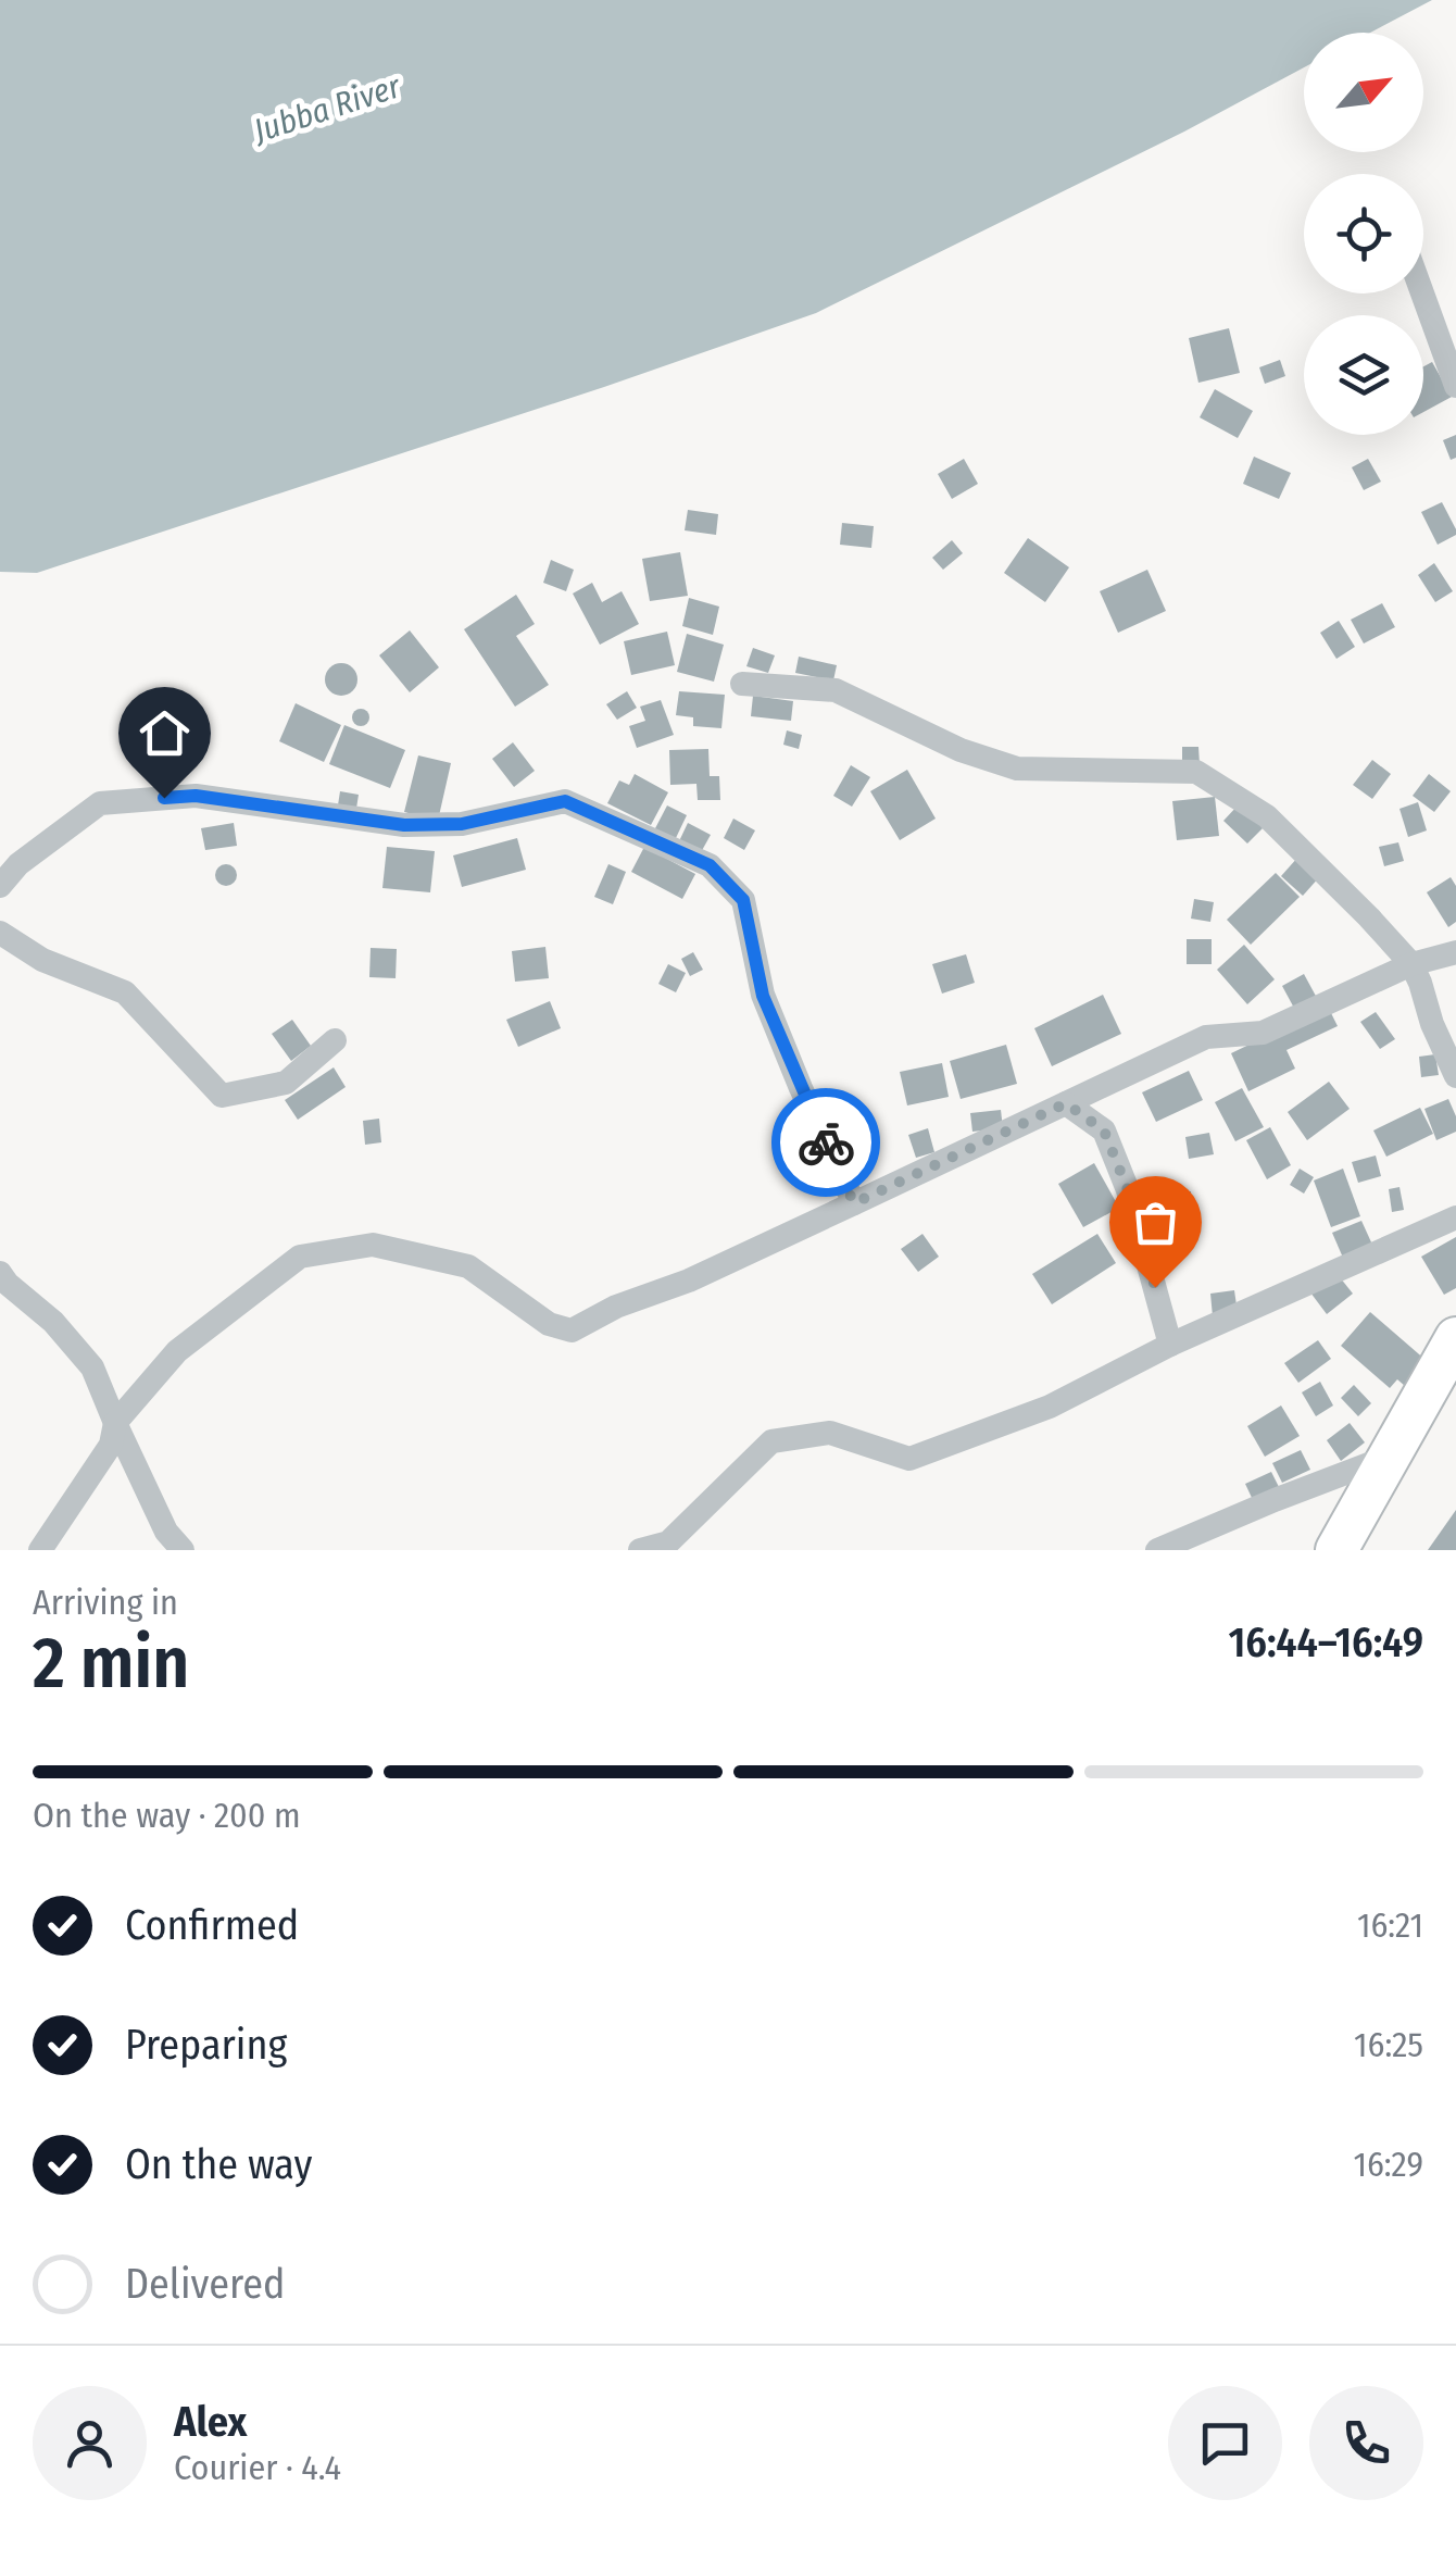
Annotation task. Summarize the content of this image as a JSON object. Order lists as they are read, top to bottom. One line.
{"water":["Jubba River"],"north":"top right","page":{"heading":["2 min","Arriving in","16:44–16:49"],"panel":["Alex","Courier · 4.4"],"bar":"On the way · 200 m","list":[["Confirmed","16:21"],["Preparing","16:25"],["On the way","16:29"],"Delivered"]}}
